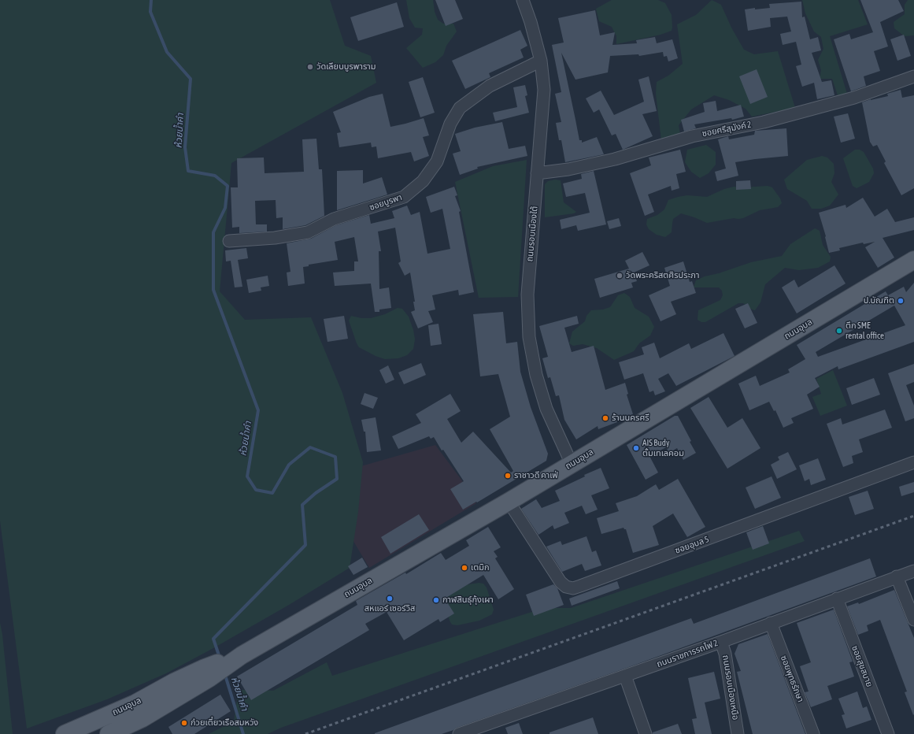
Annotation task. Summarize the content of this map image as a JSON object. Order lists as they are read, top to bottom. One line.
{"streets":{"main road":["ถนนอุบล"],"street":["ซอยศรีสุมังค์ 2","ซอยบูรพา","ถนนรอบเมืองใต้","ซอยอุบล 5","ถนนราชการรถไฟ 2","ซอยสุขสบาย","ซอยพุทธรักษา","ถนนรอบเมืองเหนือ"]},"crossings":[["ซอยศรีสุมังค์ 2","ถนนรอบเมืองใต้"],["ซอยบูรพา","ถนนรอบเมืองใต้"],["ถนนรอบเมืองใต้","ถนนอุบล"],["ถนนอุบล","ซอยอุบล 5"],["ถนนราชการรถไฟ 2","ซอยสุขสบาย"],["ถนนราชการรถไฟ 2","ซอยพุทธรักษา"],["ถนนราชการรถไฟ 2","ถนนรอบเมืองเหนือ"]],"water":["ห้วยน้ำคำ"],"places":["วัดเลียบบูรพาราม","วัดพระคริสตศิรประภา","ป.บัณฑิต","ตึก SME rental office","ร้านนครศรี","AIS Budy ตั้มเทเลคอม","ราชาวดี คาเฟ่","เตมิก","สหแอร์ เซอร์วิส","กาฬสินธุ์กุ้งเผา","ก๋วยเตี๋ยวเรือสมหวัง"]}
